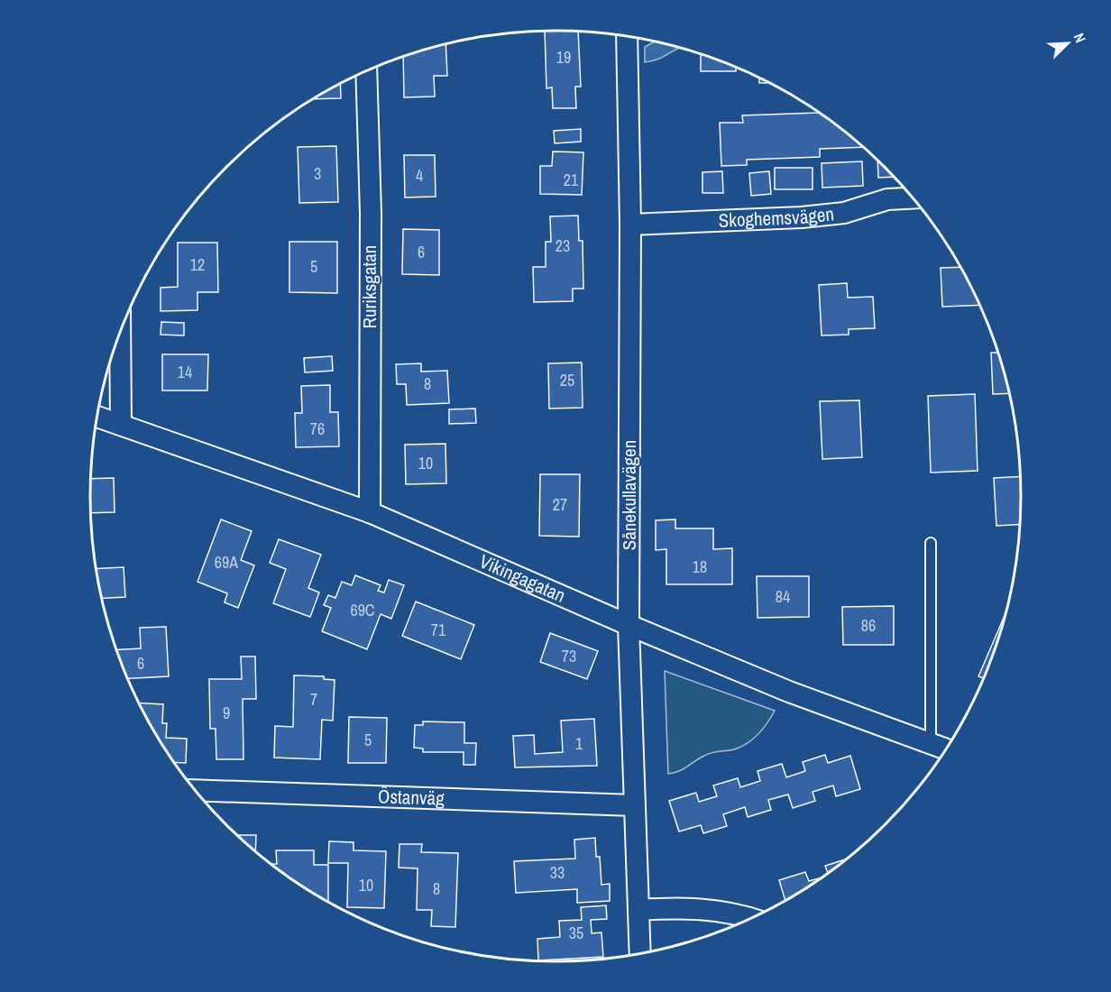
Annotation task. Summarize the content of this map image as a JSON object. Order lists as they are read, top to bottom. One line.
{"streets":{"street":["Skoghemsvägen","Ruriksgatan","Sånekullavägen","Vikingagatan","Östanväg"]},"crossings":[["Skoghemsvägen","Sånekullavägen"],["Ruriksgatan","Vikingagatan"],["Sånekullavägen","Vikingagatan"],["Sånekullavägen","Östanväg"]],"house_numbers":["19","3","4","21","23","6","12","5","14","25","8","76","10","27","69A","18","84","69C","86","71","73","6","7","9","5","1","33","10","8","35"],"north":"top right"}
